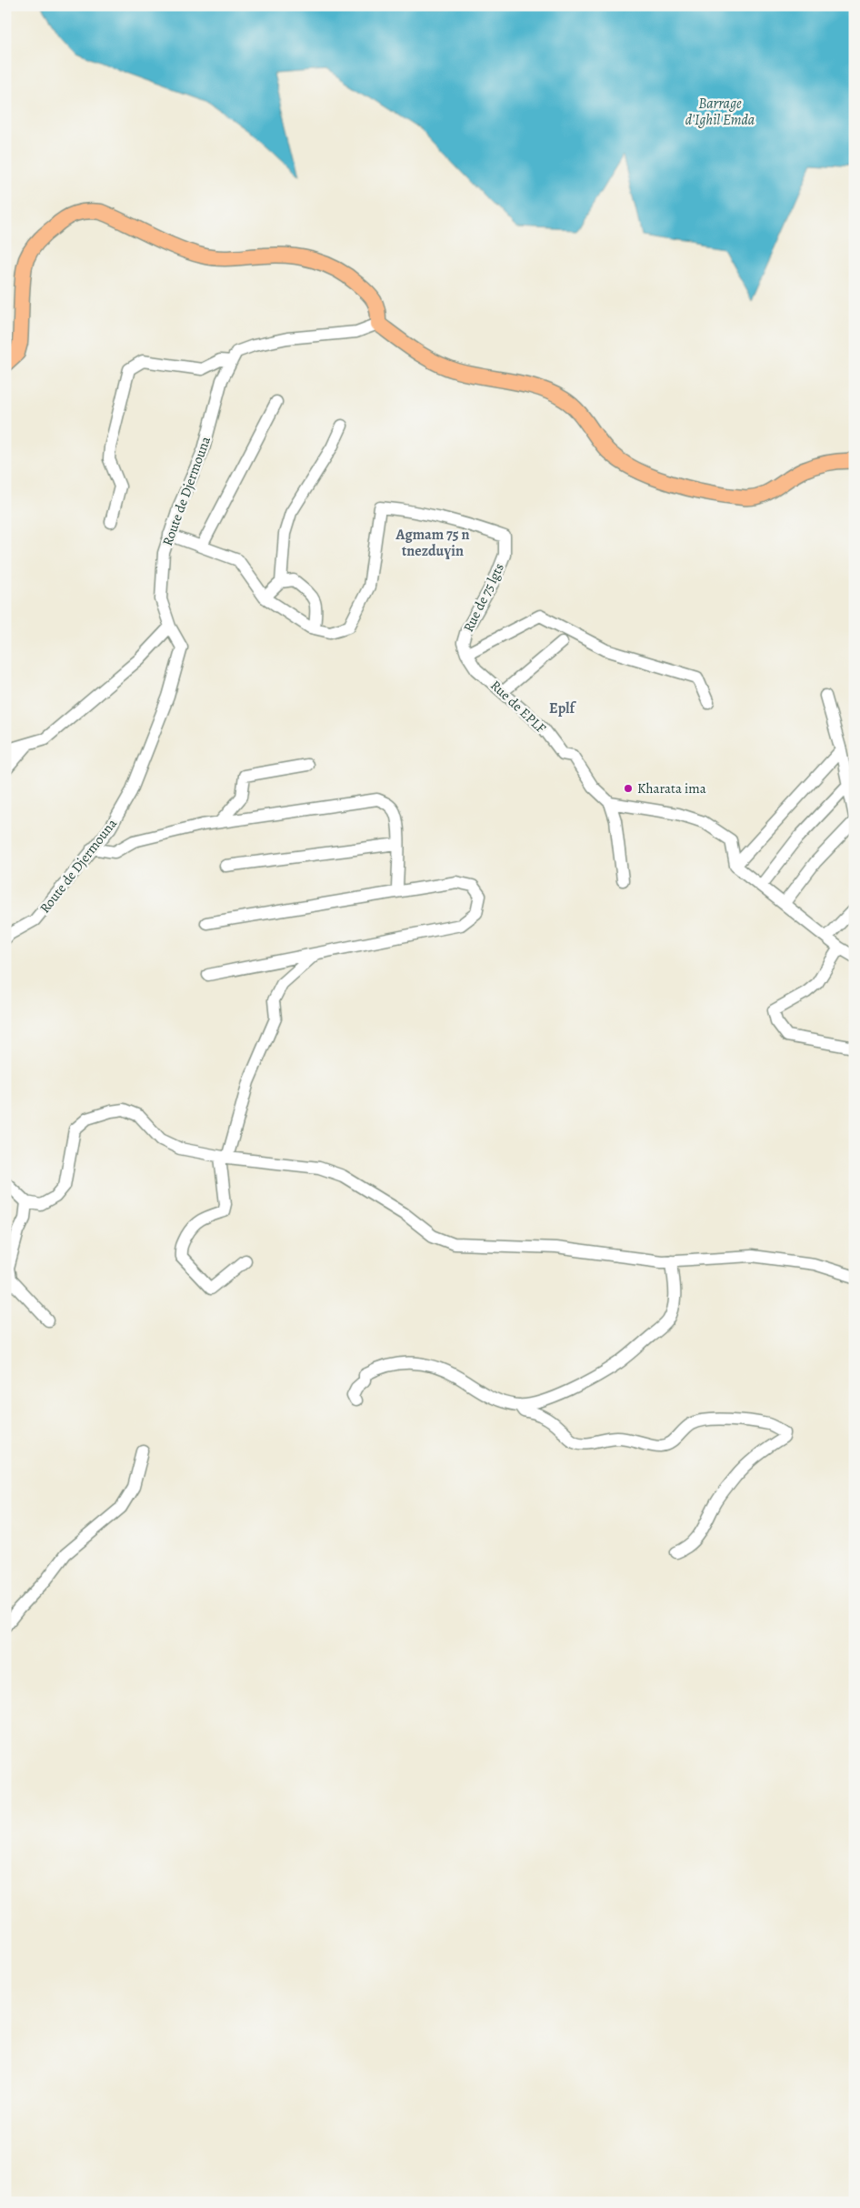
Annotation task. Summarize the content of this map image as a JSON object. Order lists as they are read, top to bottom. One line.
{"streets":{"street":["Route de Djermouna","Rue de 75 lgts","Rue de EPLF"]},"crossings":[["Route de Djermouna","Rue de 75 lgts"],["Rue de 75 lgts","Rue de EPLF"]],"districts":["Agmam 75 n tnezduɣin","Eplf"],"water":["Barrage d'Ighil Emda"],"places":["Kharata ima"]}
